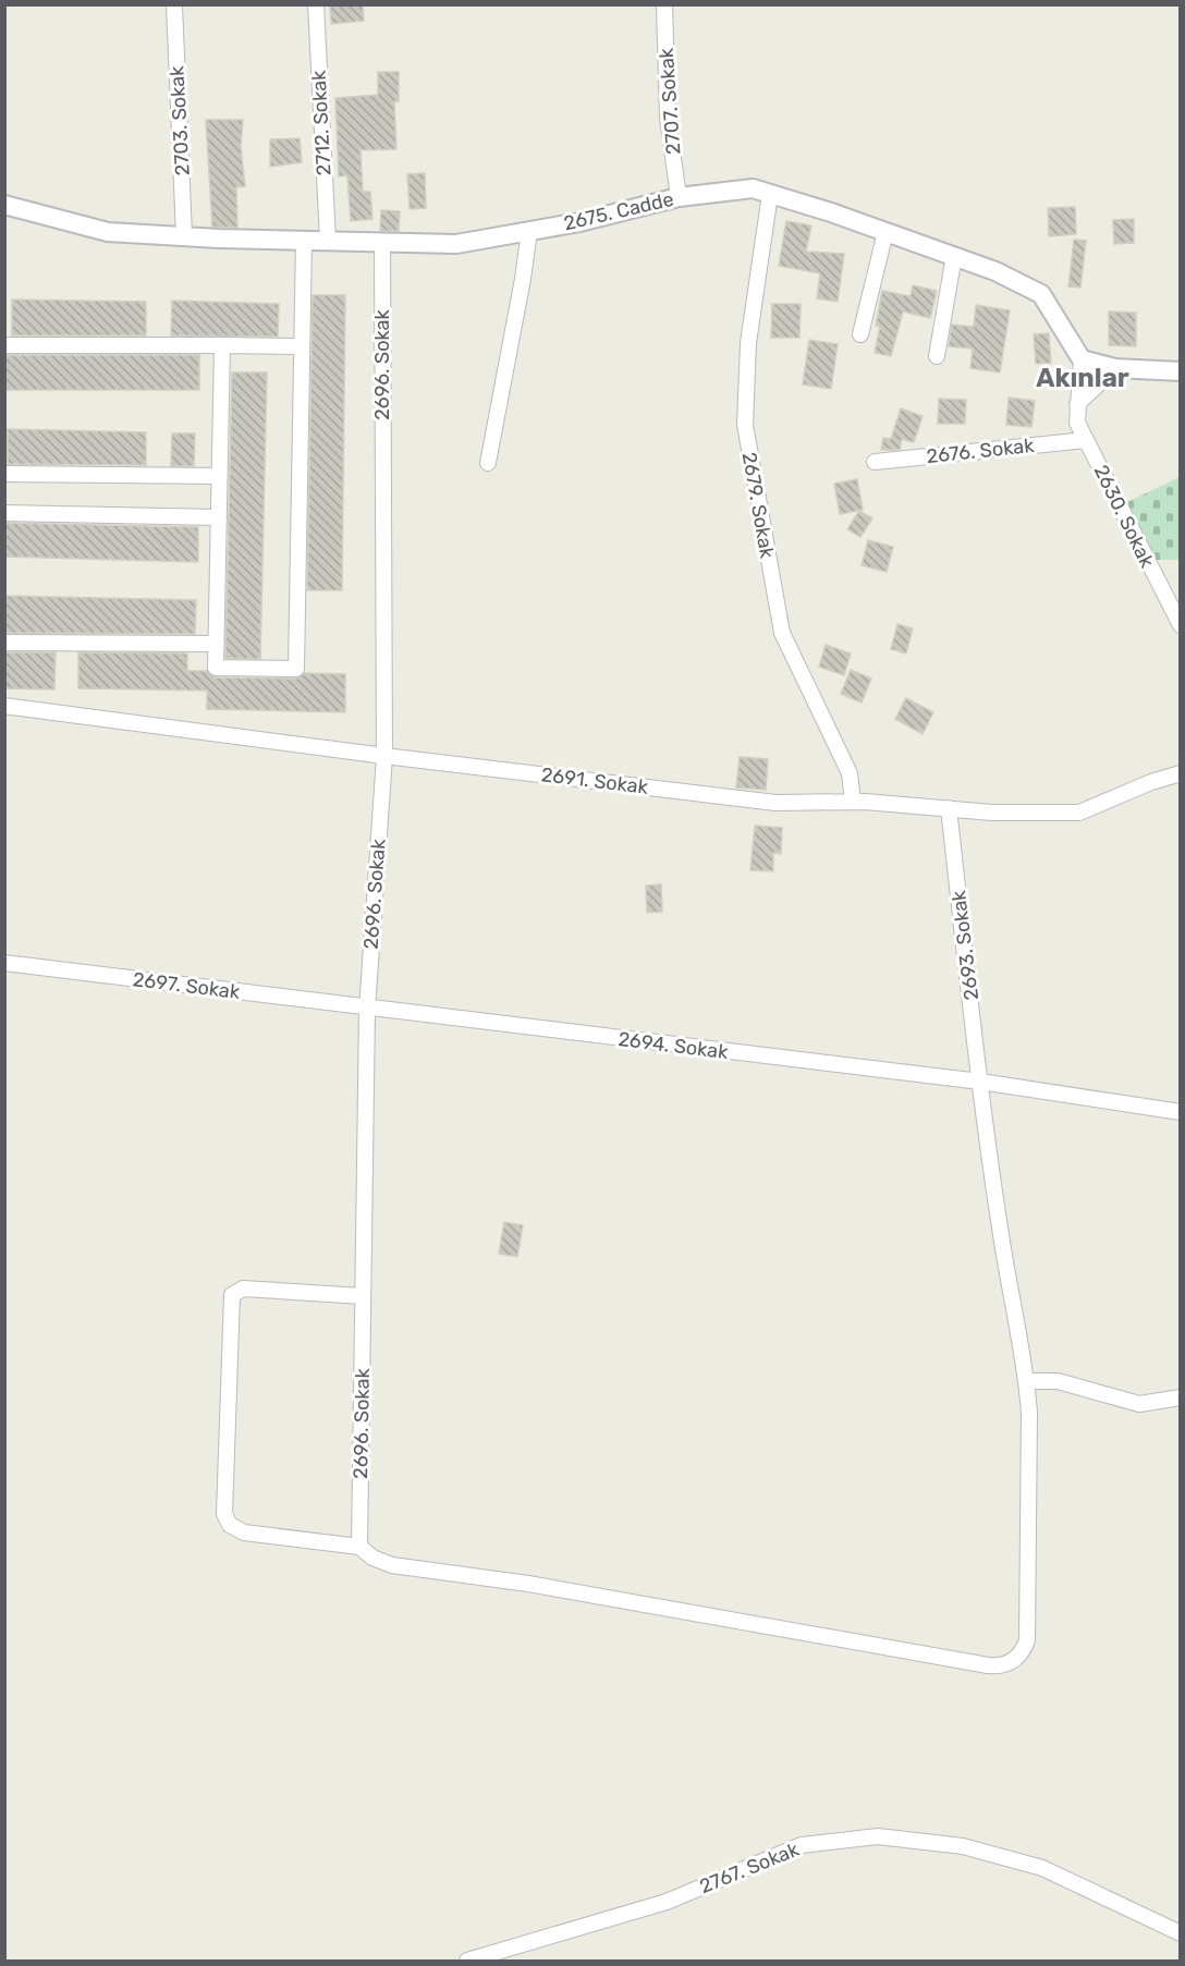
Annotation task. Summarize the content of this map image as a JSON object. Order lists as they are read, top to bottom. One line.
{"streets":{"street":["2707. Sokak","2703. Sokak","2712. Sokak","2675. Cadde","2696. Sokak","2676. Sokak","2679. Sokak","2630. Sokak","2691. Sokak","2693. Sokak","2697. Sokak","2694. Sokak","2767. Sokak"]},"crossings":[["2707. Sokak","2675. Cadde"],["2703. Sokak","2675. Cadde"],["2712. Sokak","2675. Cadde"],["2675. Cadde","2696. Sokak"],["2675. Cadde","2679. Sokak"],["2675. Cadde","2630. Sokak"],["2696. Sokak","2691. Sokak"],["2696. Sokak","2693. Sokak"],["2696. Sokak","2697. Sokak"],["2696. Sokak","2694. Sokak"],["2676. Sokak","2630. Sokak"],["2679. Sokak","2691. Sokak"],["2691. Sokak","2693. Sokak"],["2693. Sokak","2694. Sokak"],["2697. Sokak","2694. Sokak"]],"districts":["Akınlar"]}
